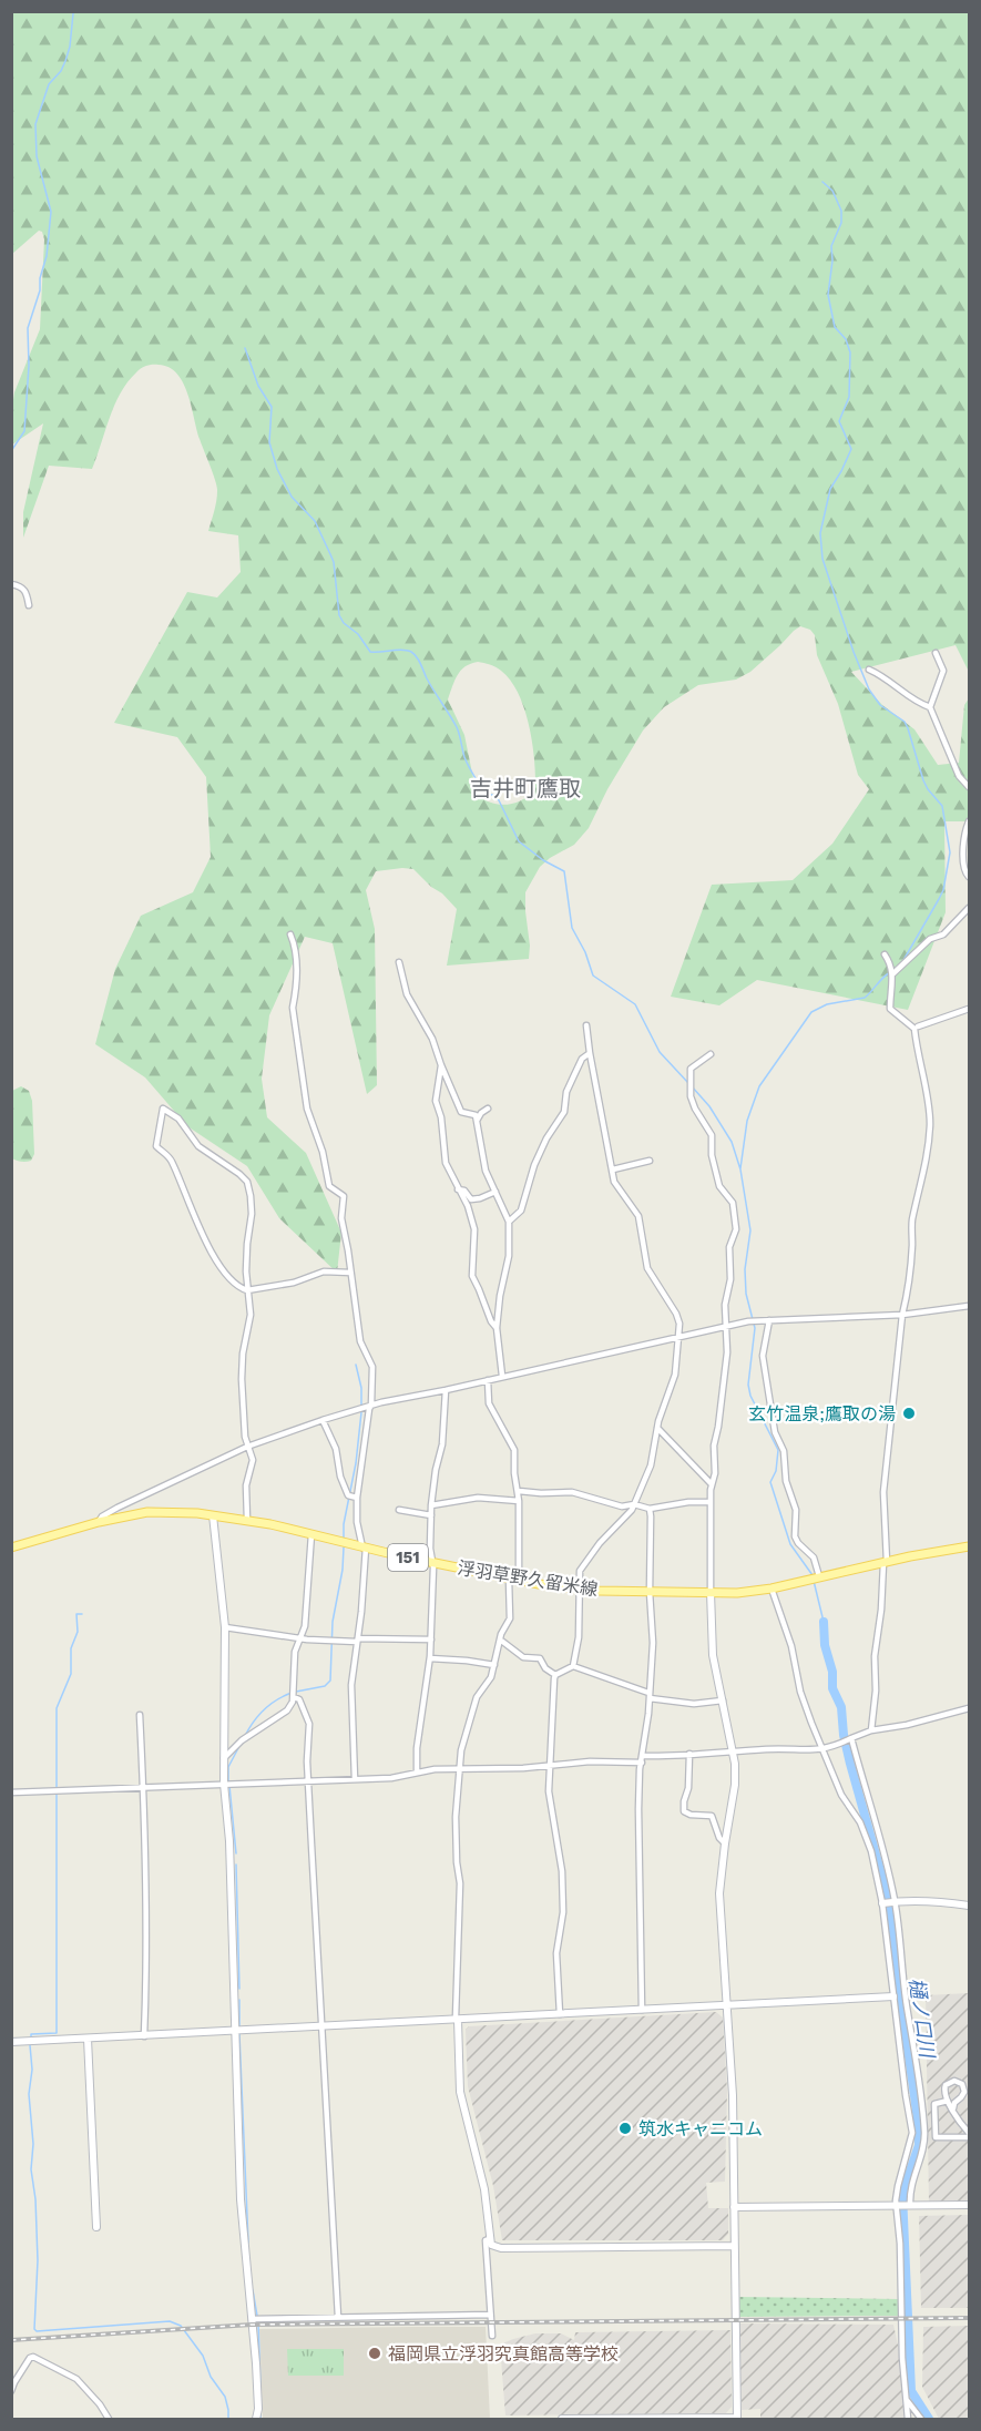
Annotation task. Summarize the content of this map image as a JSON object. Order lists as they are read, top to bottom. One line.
{"streets":{"main road":["151","浮羽草野久留米線"]},"districts":["吉井町鷹取"],"water":["樋ノ口川"],"places":["玄竹温泉;鷹取の湯","筑水キャニコム","福岡県立浮羽究真館高等学校"]}
